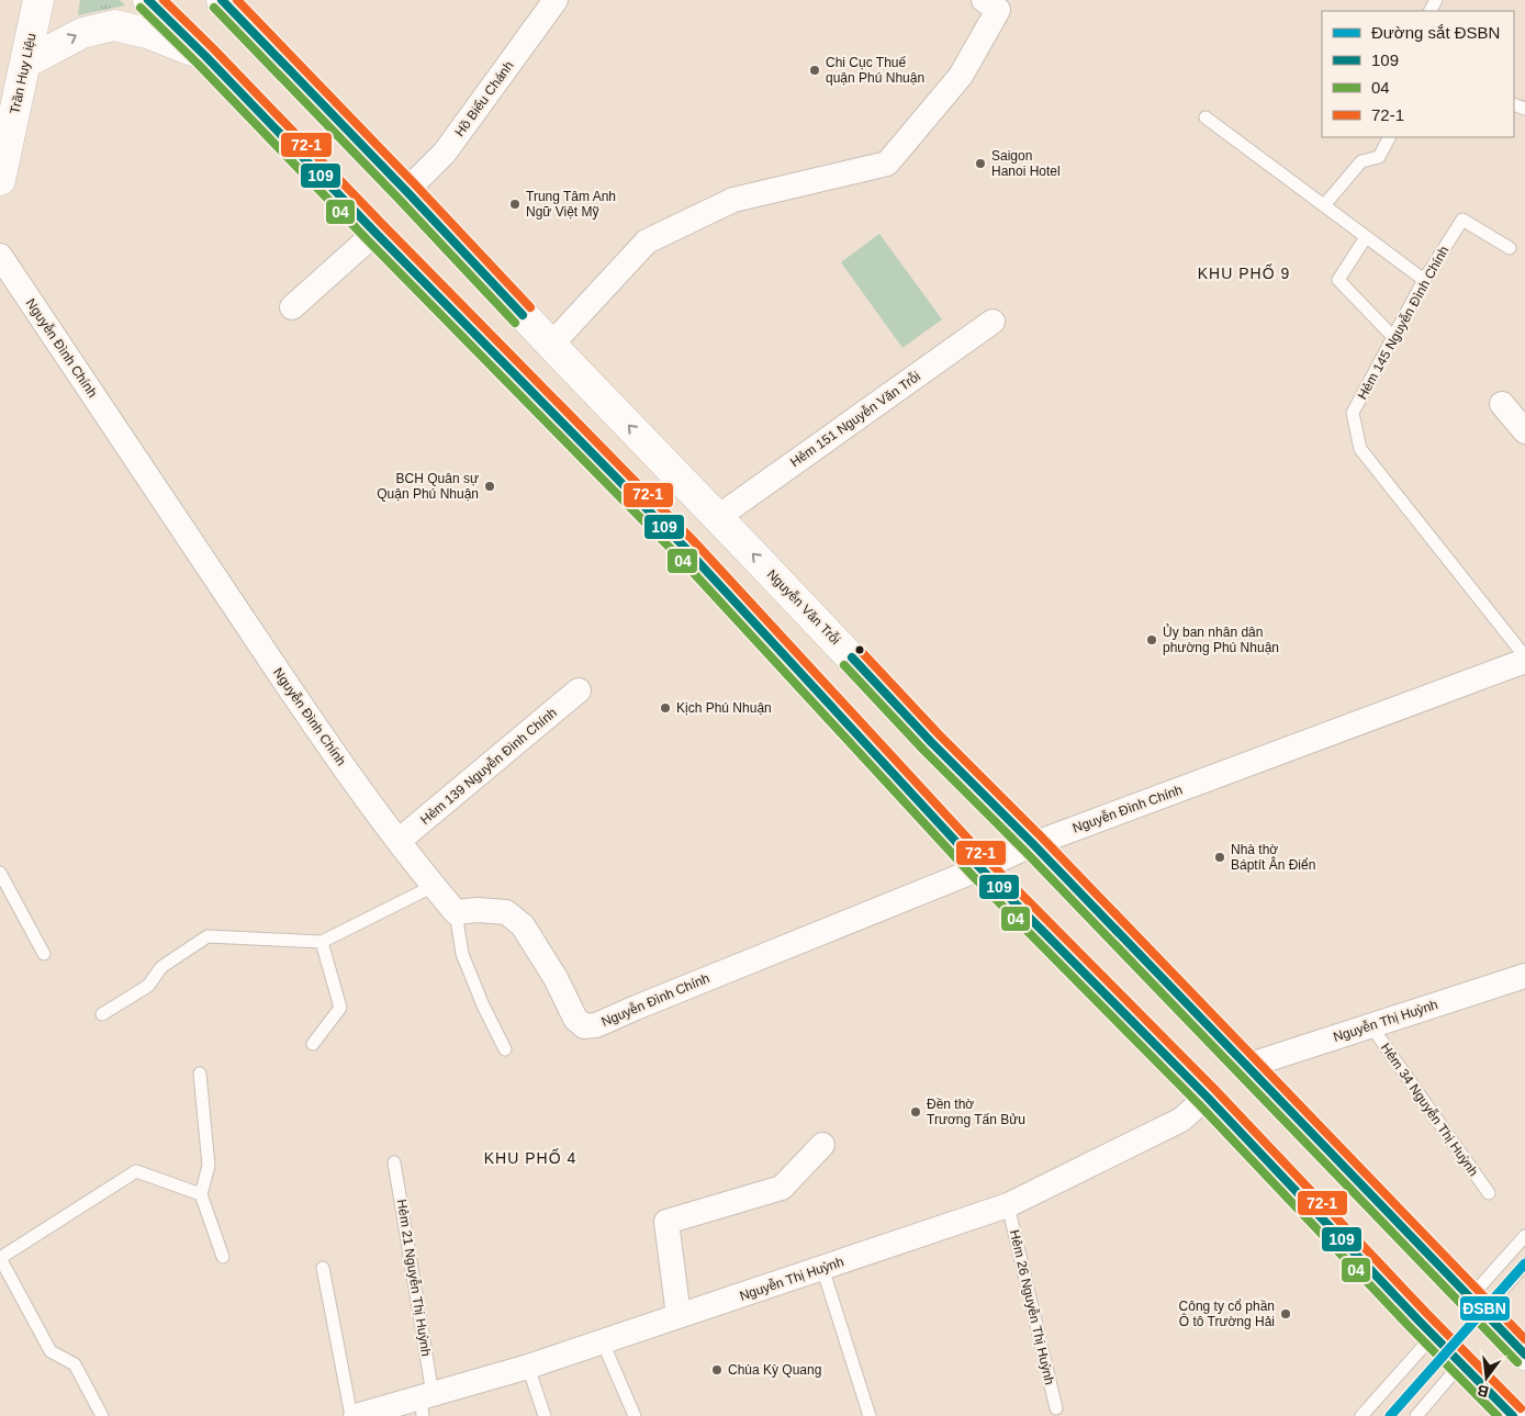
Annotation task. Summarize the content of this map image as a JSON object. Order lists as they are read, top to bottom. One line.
{"streets":{"main road":["Trần Huy Liệu","Nguyễn Văn Trỗi"],"street":["Hồ Biểu Chánh","Nguyễn Đình Chính","Hẻm 151 Nguyễn Văn Trỗi","Hẻm 139 Nguyễn Đình Chính","Nguyễn Thị Huỳnh"],"lane":["Hẻm 145 Nguyễn Đình Chính","Hẻm 34 Nguyễn Thị Huỳnh","Hẻm 21 Nguyễn Thị Huỳnh","Hẻm 26 Nguyễn Thị Huỳnh"]},"crossings":[["Hồ Biểu Chánh","Nguyễn Văn Trỗi"],["Hẻm 145 Nguyễn Đình Chính","Nguyễn Đình Chính"],["Nguyễn Đình Chính","Nguyễn Văn Trỗi"],["Nguyễn Đình Chính","Hẻm 139 Nguyễn Đình Chính"],["Hẻm 151 Nguyễn Văn Trỗi","Nguyễn Văn Trỗi"],["Nguyễn Văn Trỗi","Nguyễn Thị Huỳnh"],["Nguyễn Thị Huỳnh","Hẻm 34 Nguyễn Thị Huỳnh"],["Nguyễn Thị Huỳnh","Hẻm 21 Nguyễn Thị Huỳnh"],["Nguyễn Thị Huỳnh","Hẻm 26 Nguyễn Thị Huỳnh"]],"districts":["KHU PHỐ 9","KHU PHỐ 4"],"places":["Chi Cục Thuế quận Phú Nhuận","Saigon Hanoi Hotel","Trung Tâm Anh Ngữ Việt Mỹ","BCH Quân sự Quận Phú Nhuận","Ủy ban nhân dân phường Phú Nhuận","Kịch Phú Nhuận","Nhà thờ Báptít Ân Điển","Đền thờ Trương Tấn Bửu","Công ty cổ phần Ô tô Trường Hải","Chùa Kỳ Quang"],"lines":["transit line 109","transit line 72-1","transit line 04","rail line ĐSBN"],"legend":["Đường sắt ĐSBN","109","04","72-1"],"north":"bottom"}
